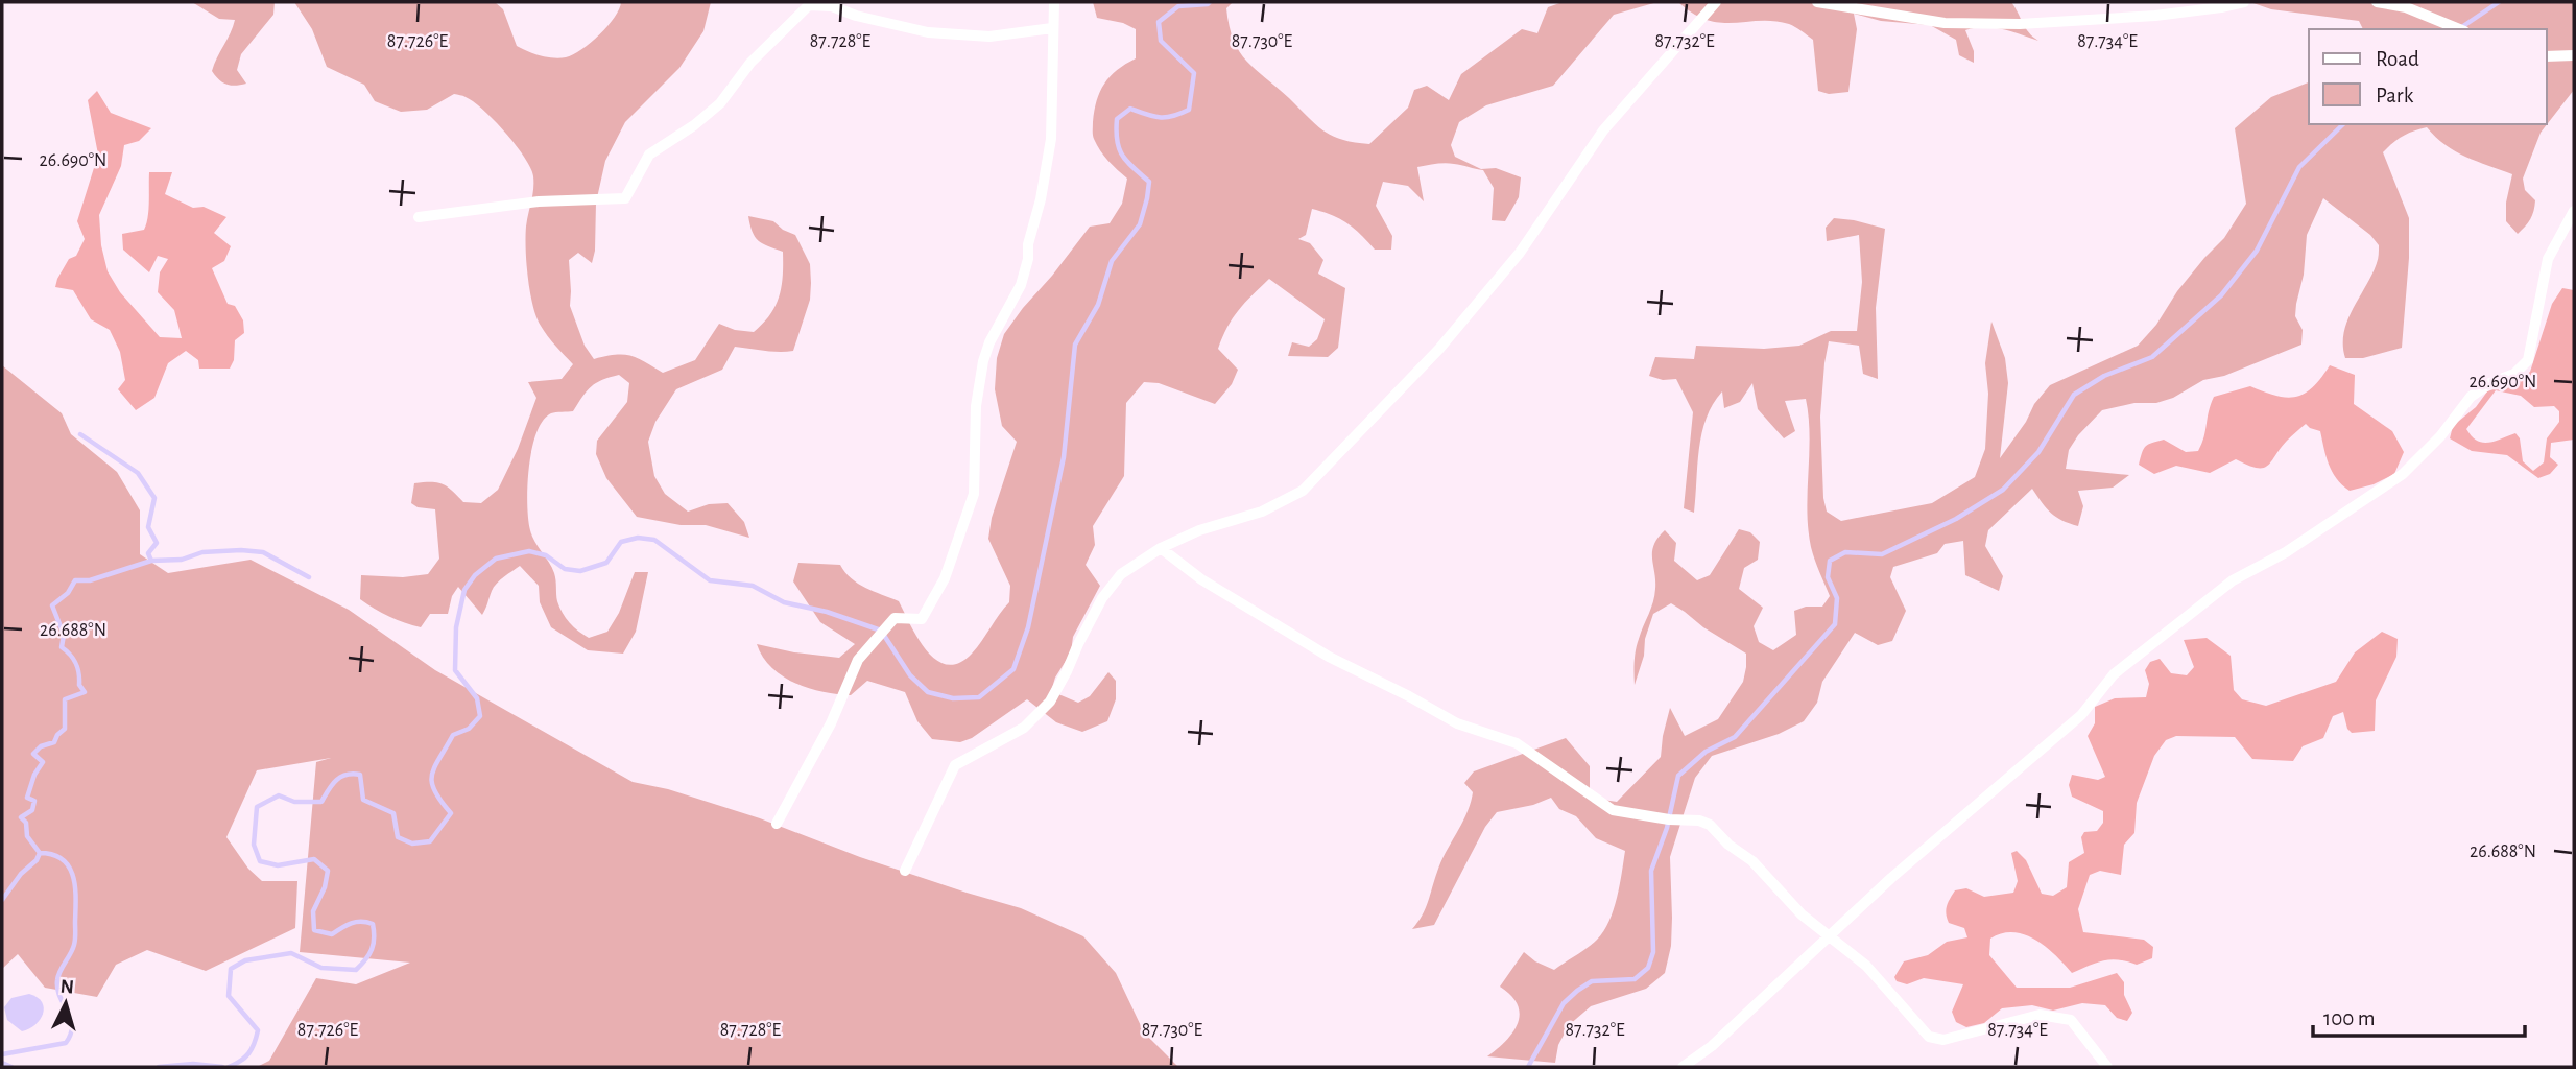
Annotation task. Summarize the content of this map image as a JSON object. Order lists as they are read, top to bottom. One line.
{"legend":["Road","Park"],"scale_bar":"100 m","north":"top","coordinates":["87.726°E","87.728°E","87.730°E","87.732°E","87.734°E","26.690°N","26.688°N"]}
